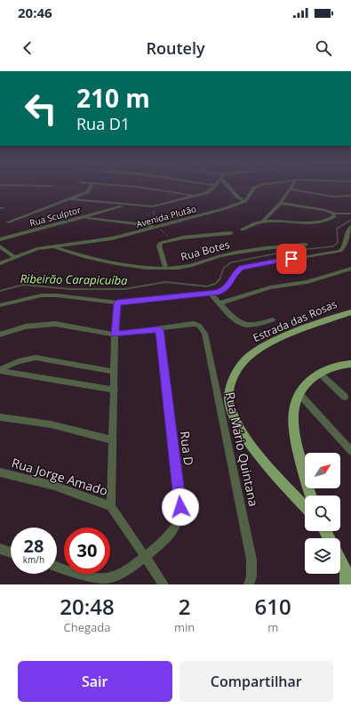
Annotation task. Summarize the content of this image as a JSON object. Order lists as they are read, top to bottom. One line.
{"streets":{"main road":["Estrada das Rosas"],"street":["Rua Sculptor","Avenida Plutão","Rua Botes","Rua D","Rua Mário Quintana","Rua Jorge Amado"]},"crossings":[["Rua Sculptor","Avenida Plutão"],["Avenida Plutão","Rua Botes"],["Rua D","Rua Mário Quintana"]],"water":["Ribeirão Carapicuíba"],"north":"top right","page":{"status":"20:46","header":"Routely","turn":["210 m","Rua D1"],"speed":"28 km/h","limit":"30","eta":["20:48","Chegada","2","min","610","m"],"buttons":["Sair","Compartilhar"]}}
